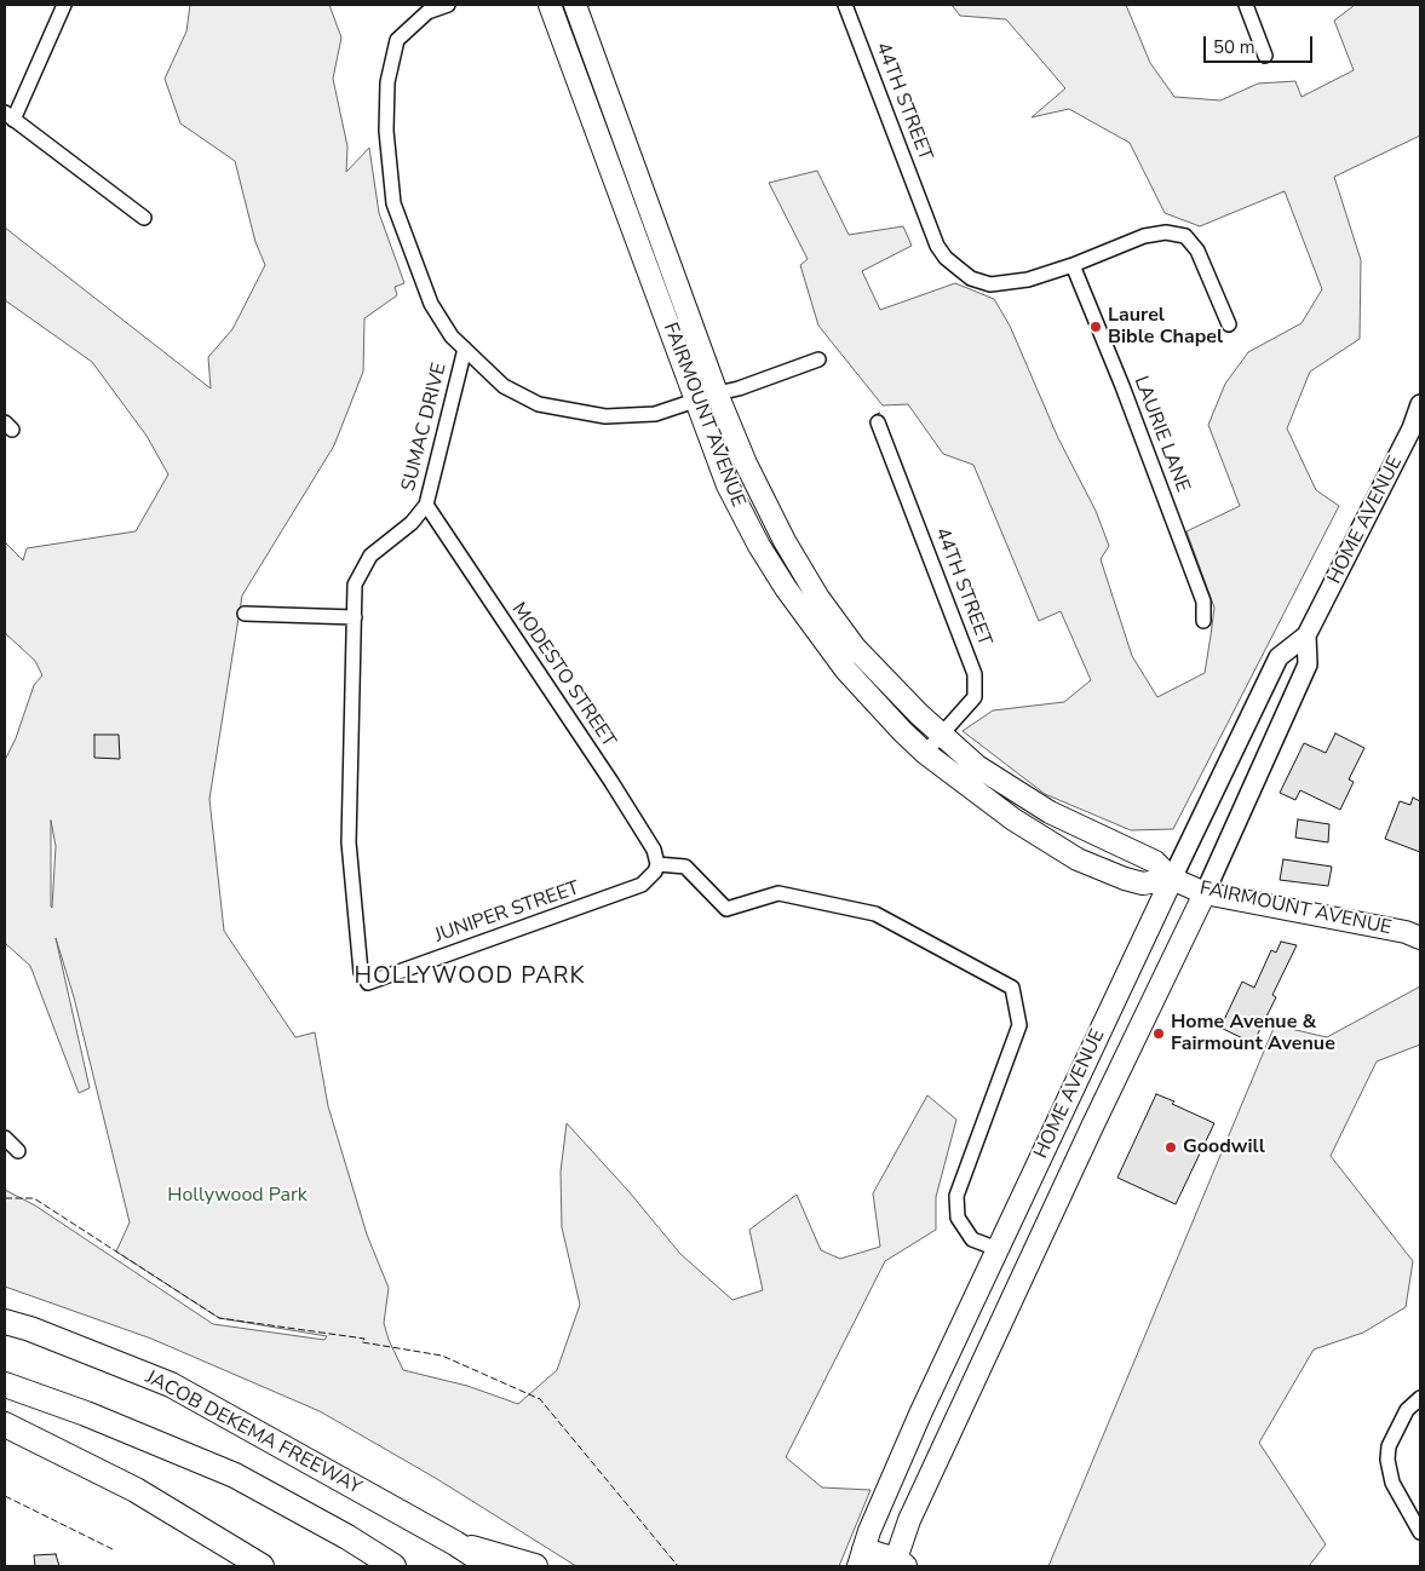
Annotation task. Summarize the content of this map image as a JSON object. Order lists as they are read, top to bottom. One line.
{"streets":{"highway":["JACOB DEKEMA FREEWAY"],"main road":["FAIRMOUNT AVENUE","HOME AVENUE"],"street":["44TH STREET","SUMAC DRIVE","LAURIE LANE","MODESTO STREET","JUNIPER STREET"]},"crossings":[["44TH STREET","FAIRMOUNT AVENUE"],["44TH STREET","LAURIE LANE"],["FAIRMOUNT AVENUE","HOME AVENUE"],["SUMAC DRIVE","MODESTO STREET"],["SUMAC DRIVE","JUNIPER STREET"],["MODESTO STREET","JUNIPER STREET"]],"districts":["HOLLYWOOD PARK"],"parks":["Hollywood Park"],"places":["Laurel Bible Chapel","Home Avenue & Fairmount Avenue","Goodwill"],"scale_bar":"50 m"}
